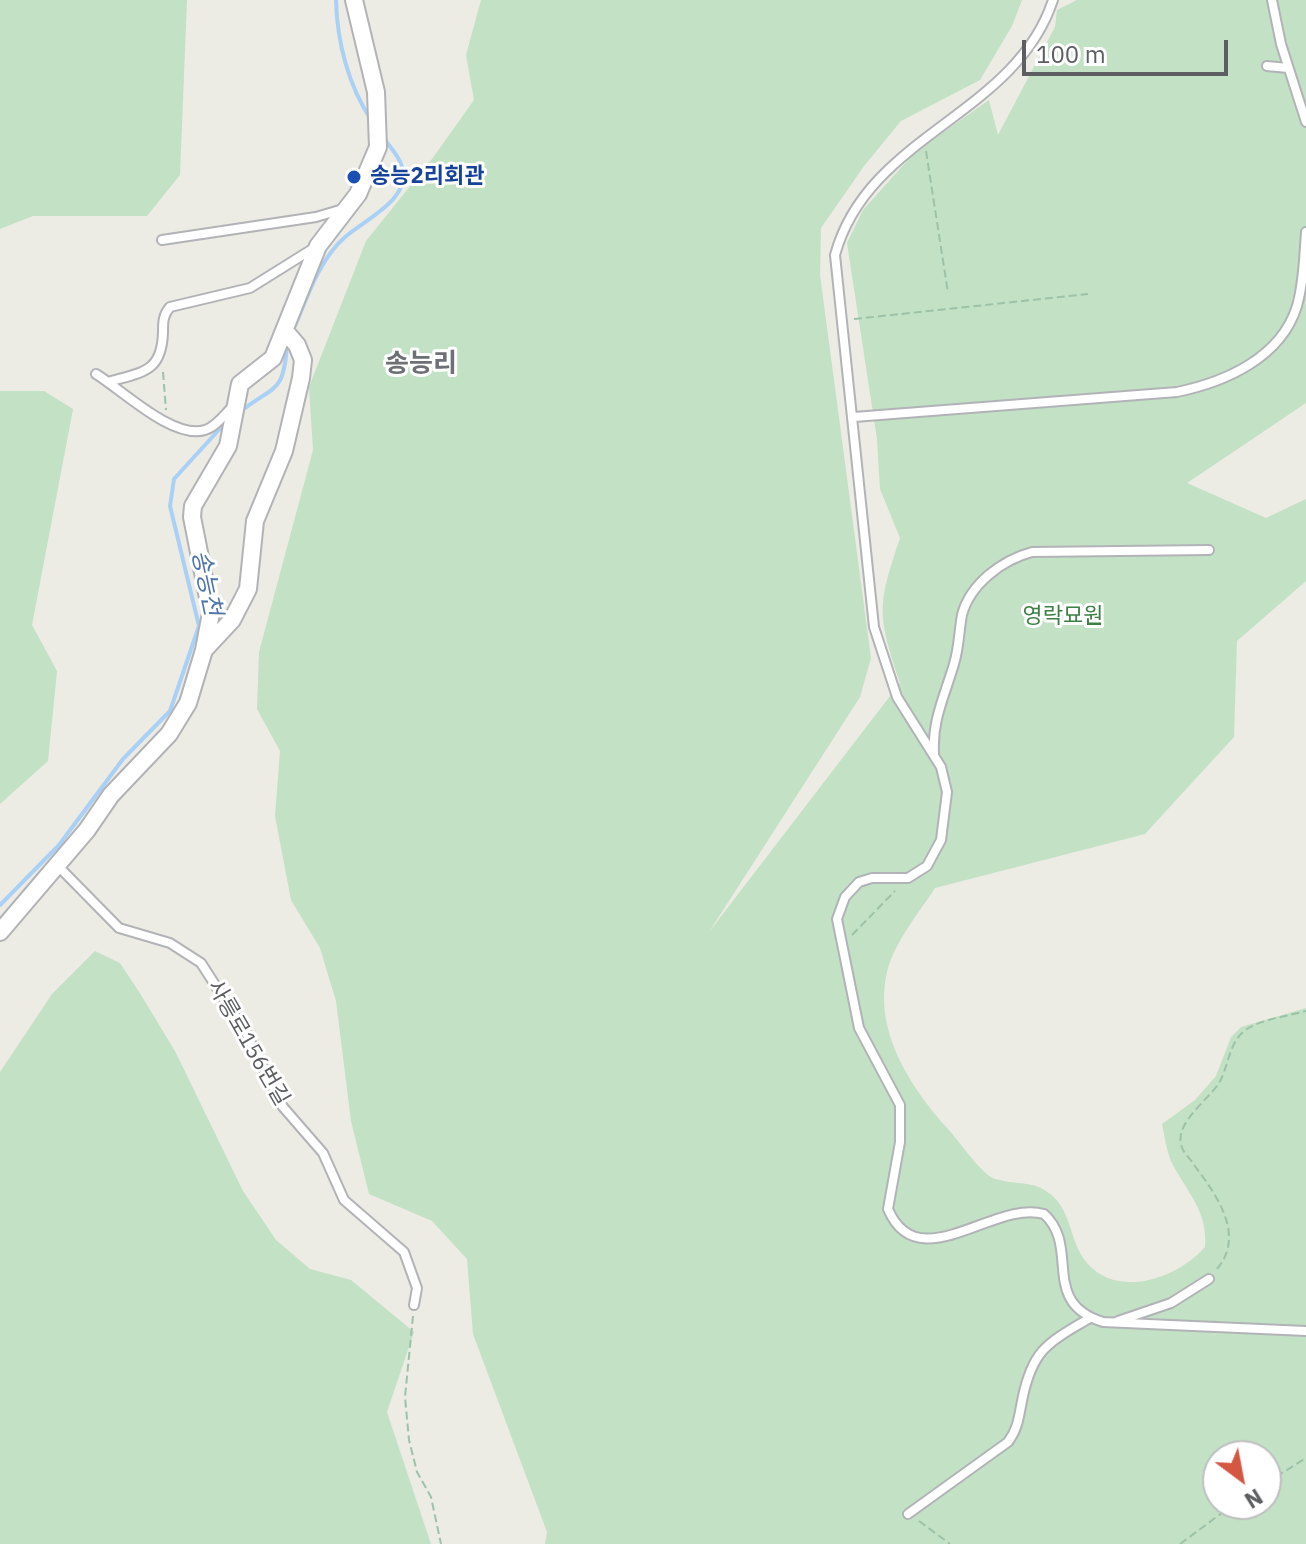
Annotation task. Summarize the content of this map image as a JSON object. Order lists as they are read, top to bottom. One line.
{"streets":{"lane":["사릉로156번길"]},"districts":["송능리"],"water":["송능천"],"parks":["영락묘원"],"places":["송능2리회관"],"scale_bar":"100 m","north":"bottom right"}
